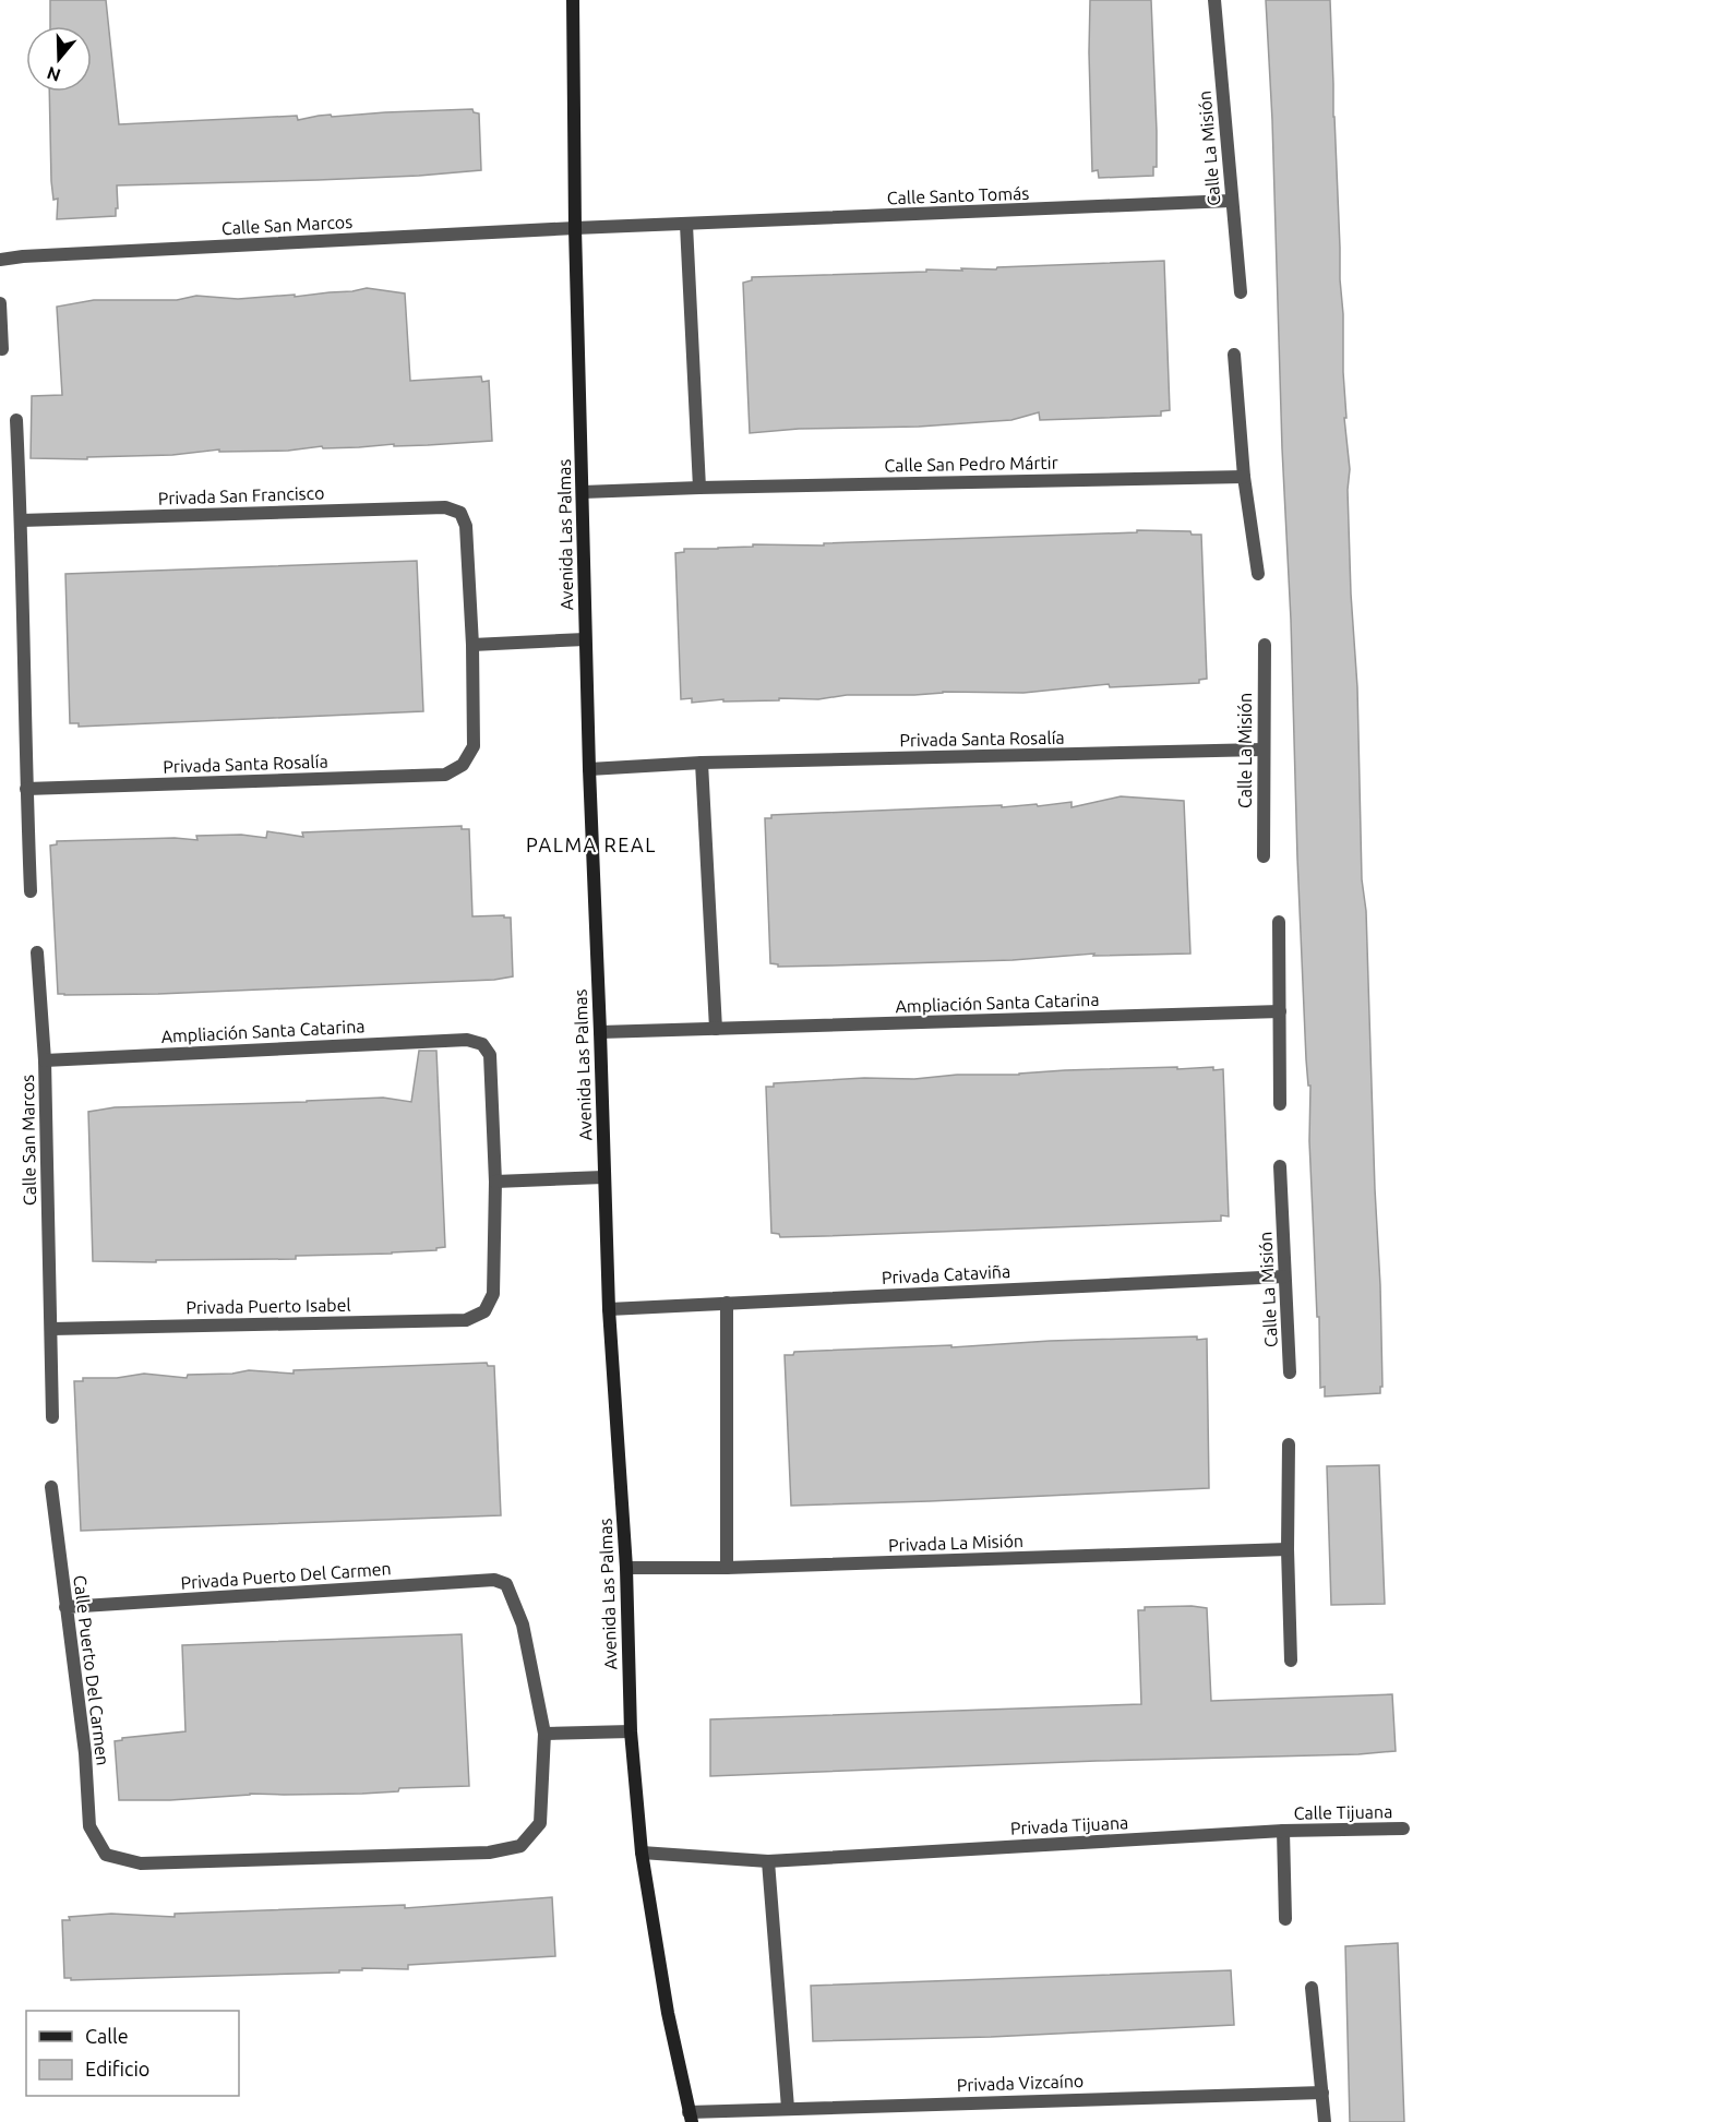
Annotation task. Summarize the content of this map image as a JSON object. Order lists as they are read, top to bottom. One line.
{"streets":{"main road":["Avenida Las Palmas"],"street":["Calle La Misión","Calle Santo Tomás","Calle San Marcos","Calle San Pedro Mártir","Privada San Francisco","Privada Santa Rosalía","Ampliación Santa Catarina","Privada Cataviña","Privada Puerto Isabel","Privada La Misión","Privada Puerto Del Carmen","Calle Puerto Del Carmen","Calle Tijuana","Privada Tijuana","Privada Vizcaíno"]},"crossings":[["Calle La Misión","Calle Santo Tomás"],["Calle La Misión","Privada Santa Rosalía"],["Calle La Misión","Privada Cataviña"],["Calle Santo Tomás","Calle San Marcos"],["Calle Santo Tomás","Avenida Las Palmas"],["Calle San Marcos","Avenida Las Palmas"],["Calle San Marcos","Ampliación Santa Catarina"],["Calle San Marcos","Privada Puerto Isabel"],["Calle San Pedro Mártir","Avenida Las Palmas"],["Privada San Francisco","Privada Santa Rosalía"],["Avenida Las Palmas","Privada Santa Rosalía"],["Avenida Las Palmas","Ampliación Santa Catarina"],["Avenida Las Palmas","Privada Cataviña"],["Avenida Las Palmas","Privada La Misión"],["Avenida Las Palmas","Privada Tijuana"],["Avenida Las Palmas","Privada Vizcaíno"],["Ampliación Santa Catarina","Privada Puerto Isabel"],["Privada Puerto Del Carmen","Calle Puerto Del Carmen"],["Calle Tijuana","Privada Tijuana"]],"districts":["PALMA REAL"],"legend":["Calle","Edificio"],"north":"bottom"}
